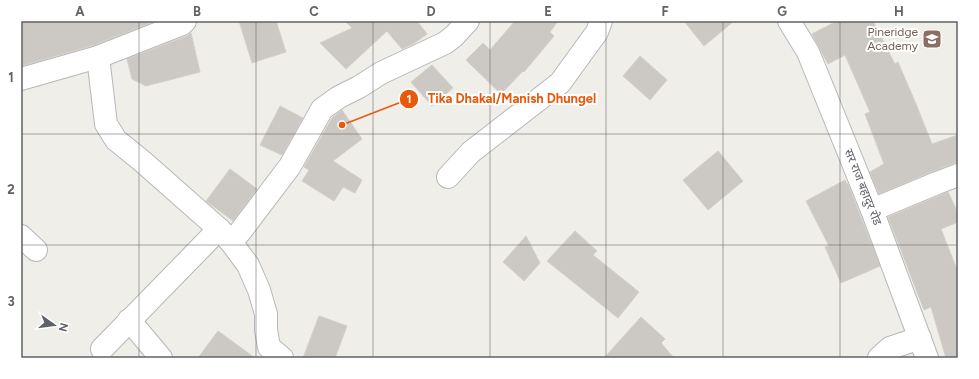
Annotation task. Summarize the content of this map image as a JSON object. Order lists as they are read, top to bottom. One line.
{"streets":{"street":["सर राज बहादुर रोड"]},"places":{"school or university":["Pineridge Academy"],"other":["Tika Dhakal/Manish Dhungel"]},"north":"right","grid":{"columns":["A","B","C","D","E","F","G","H"],"rows":["1","2","3"]}}
